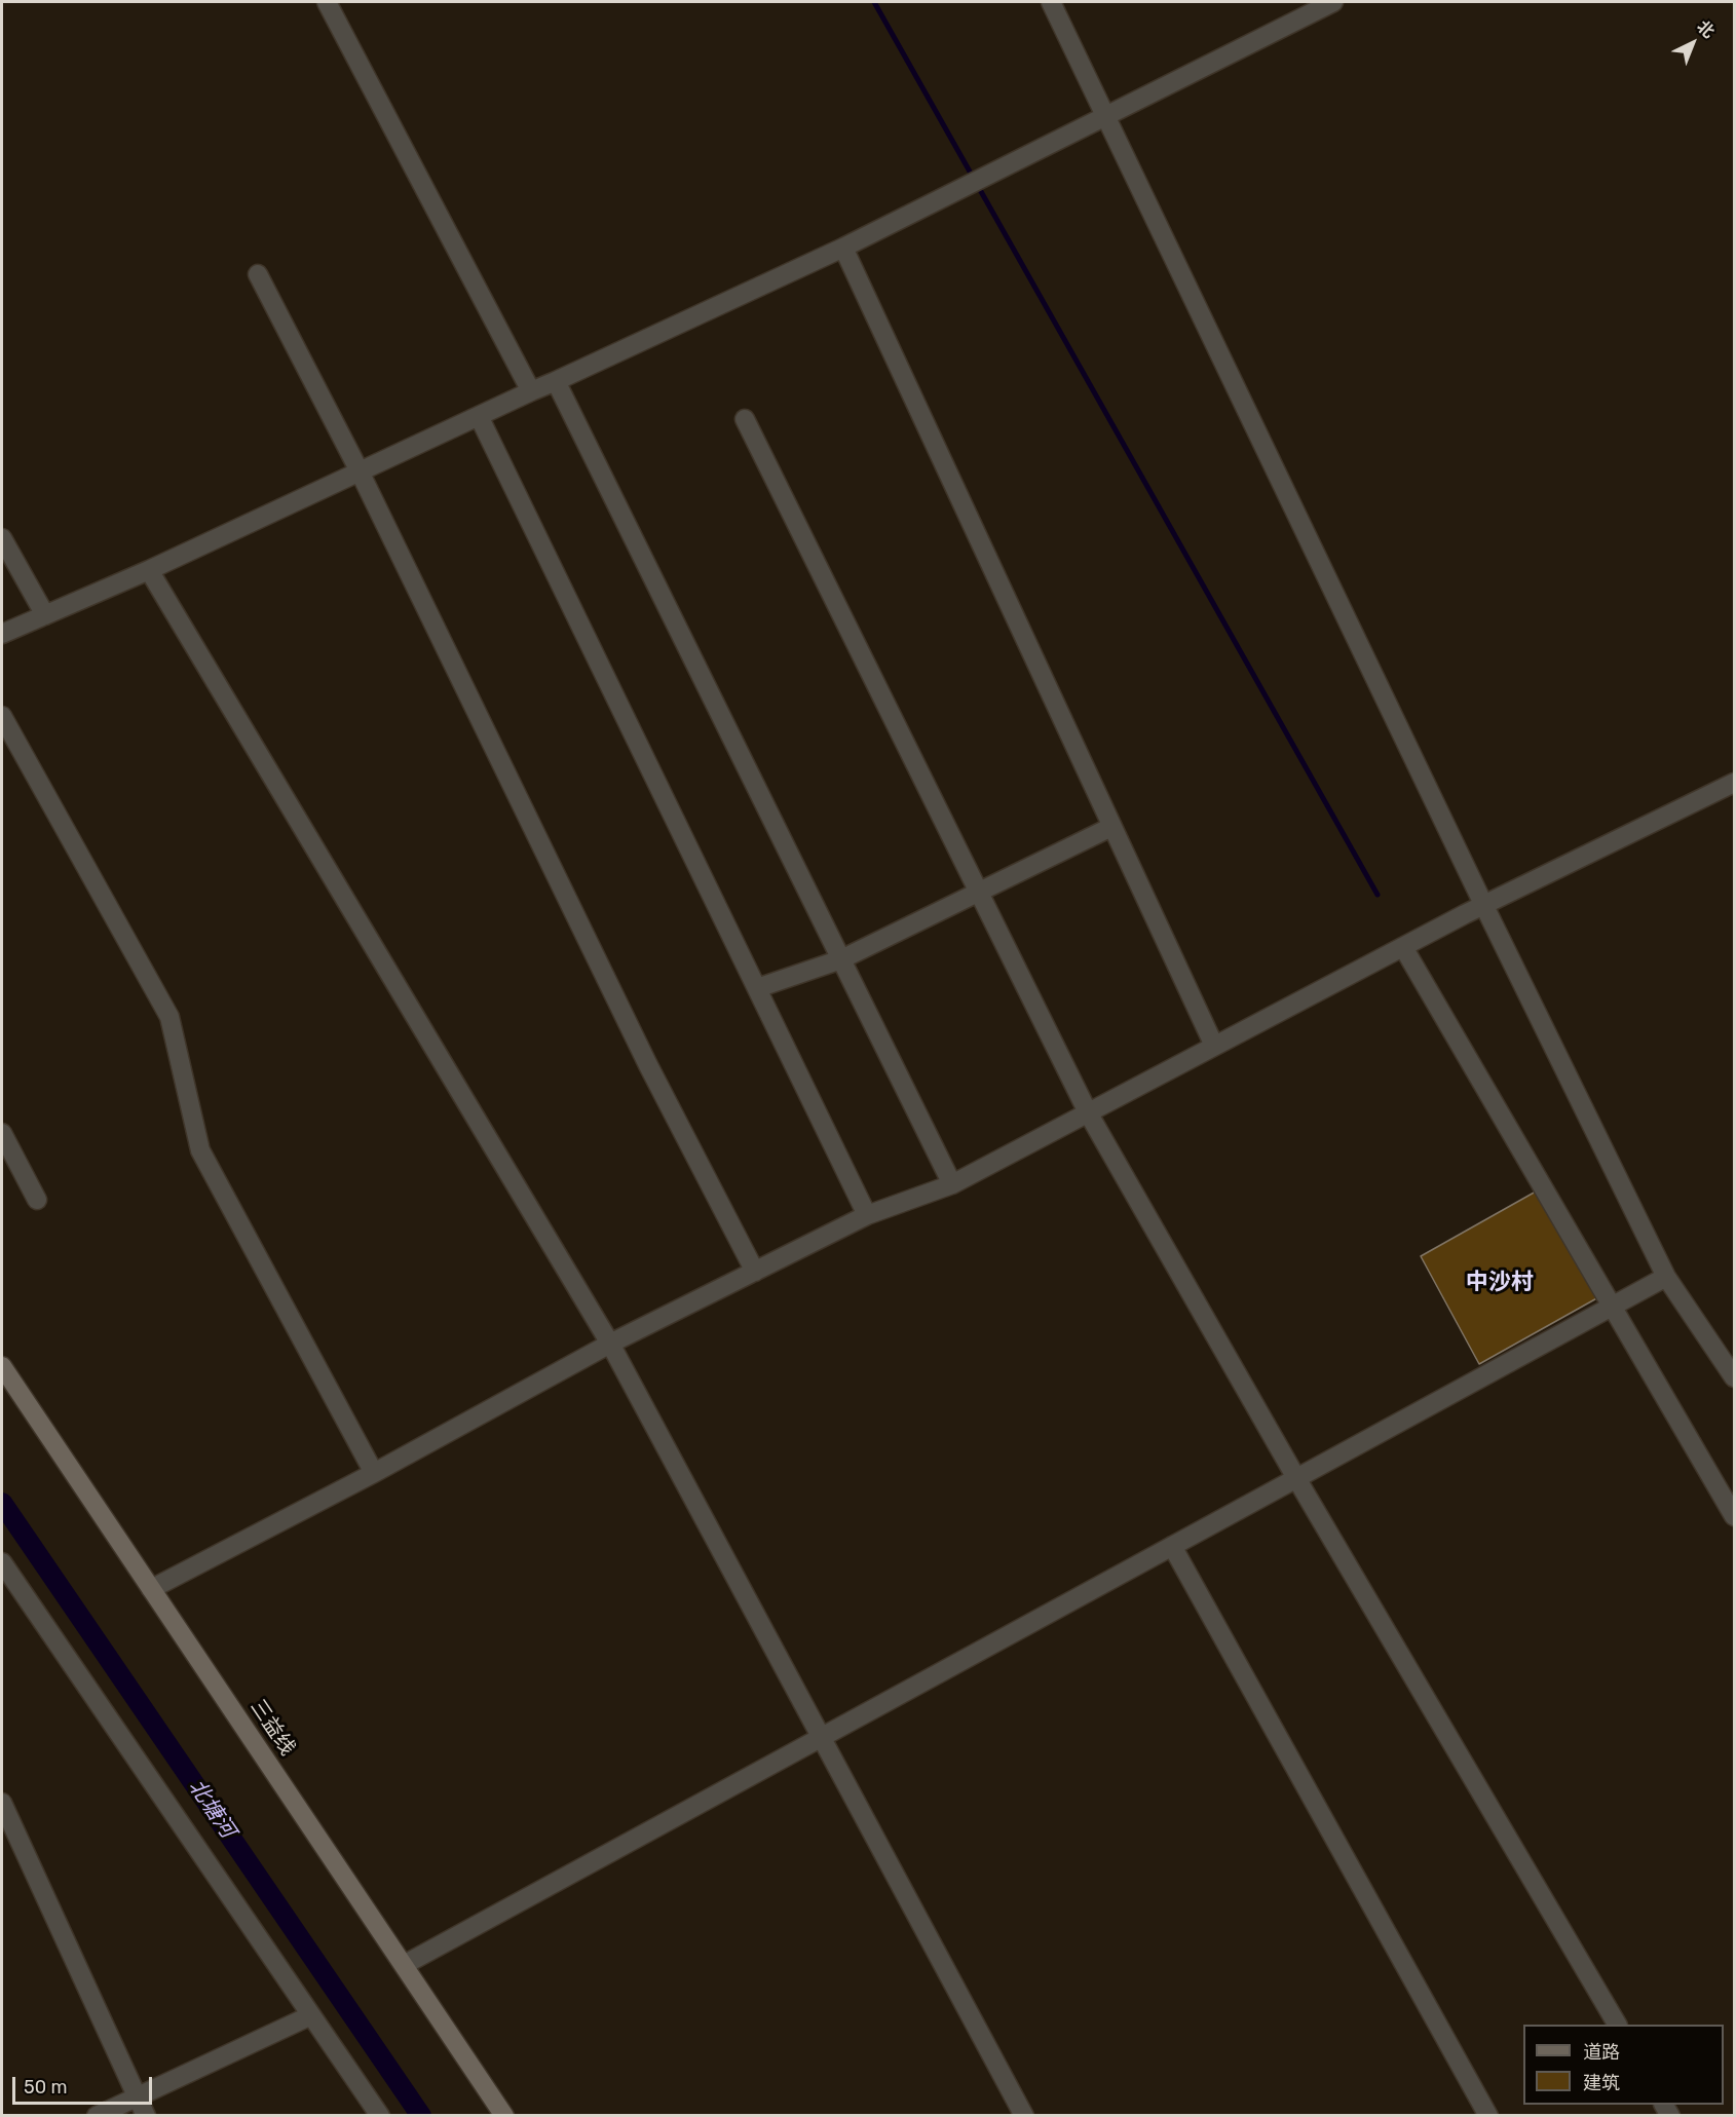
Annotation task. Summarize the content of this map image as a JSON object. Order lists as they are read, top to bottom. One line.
{"streets":{"main road":["三益线"]},"districts":["中沙村"],"water":["北塘河"],"legend":["道路","建筑"],"scale_bar":"50 m","north":"top right"}
